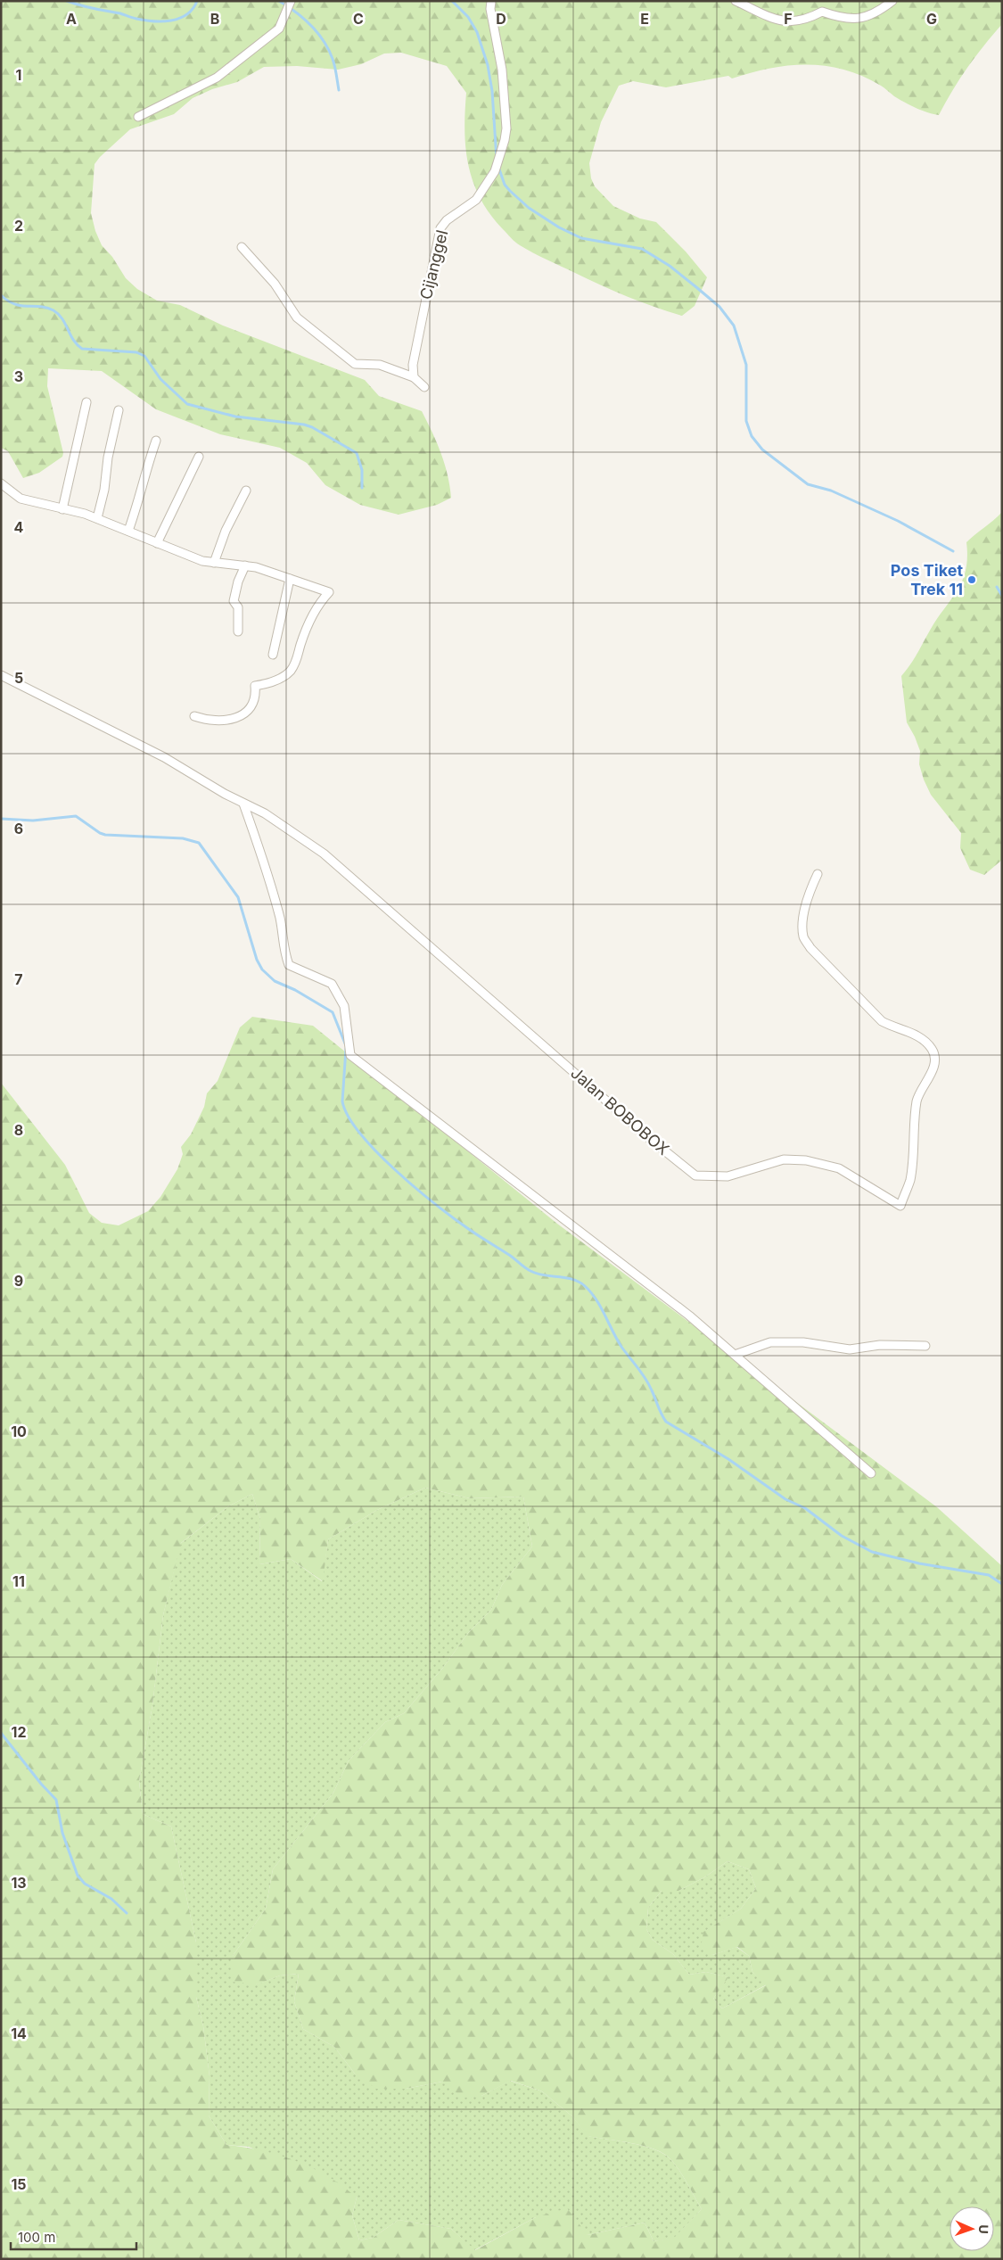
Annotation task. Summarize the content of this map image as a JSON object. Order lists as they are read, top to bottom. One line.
{"streets":{"street":["Cijanggel","Jalan BOBOBOX"]},"places":["Pos Tiket Trek 11"],"scale_bar":"100 m","north":"right","grid":{"columns":["A","B","C","D","E","F","G"],"rows":["1","2","3","4","5","6","7","8","9","10","11","12","13","14","15"]}}
